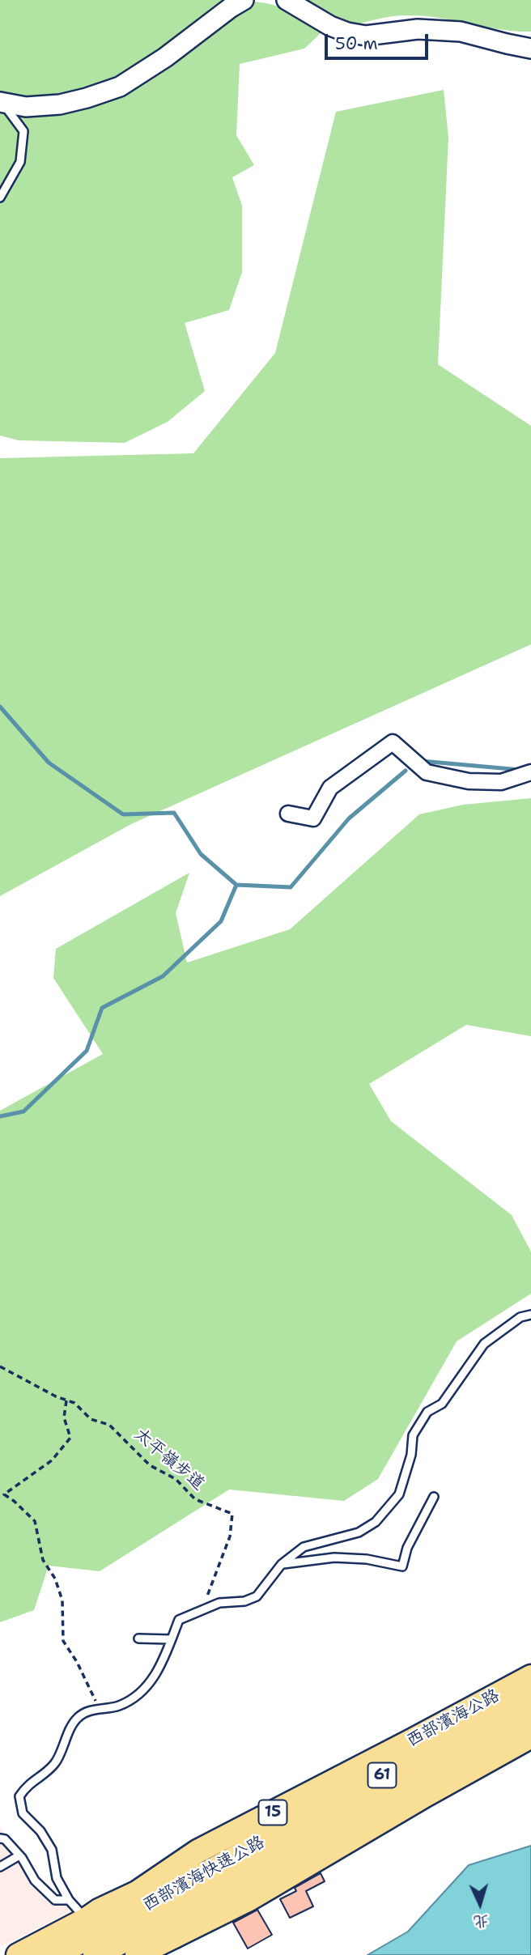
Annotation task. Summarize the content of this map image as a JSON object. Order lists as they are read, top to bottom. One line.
{"streets":{"highway":["61","西部濱海快速公路"],"main road":["西部濱海公路","15"],"path":["太平嶺步道"]},"scale_bar":"50 m","north":"bottom"}
